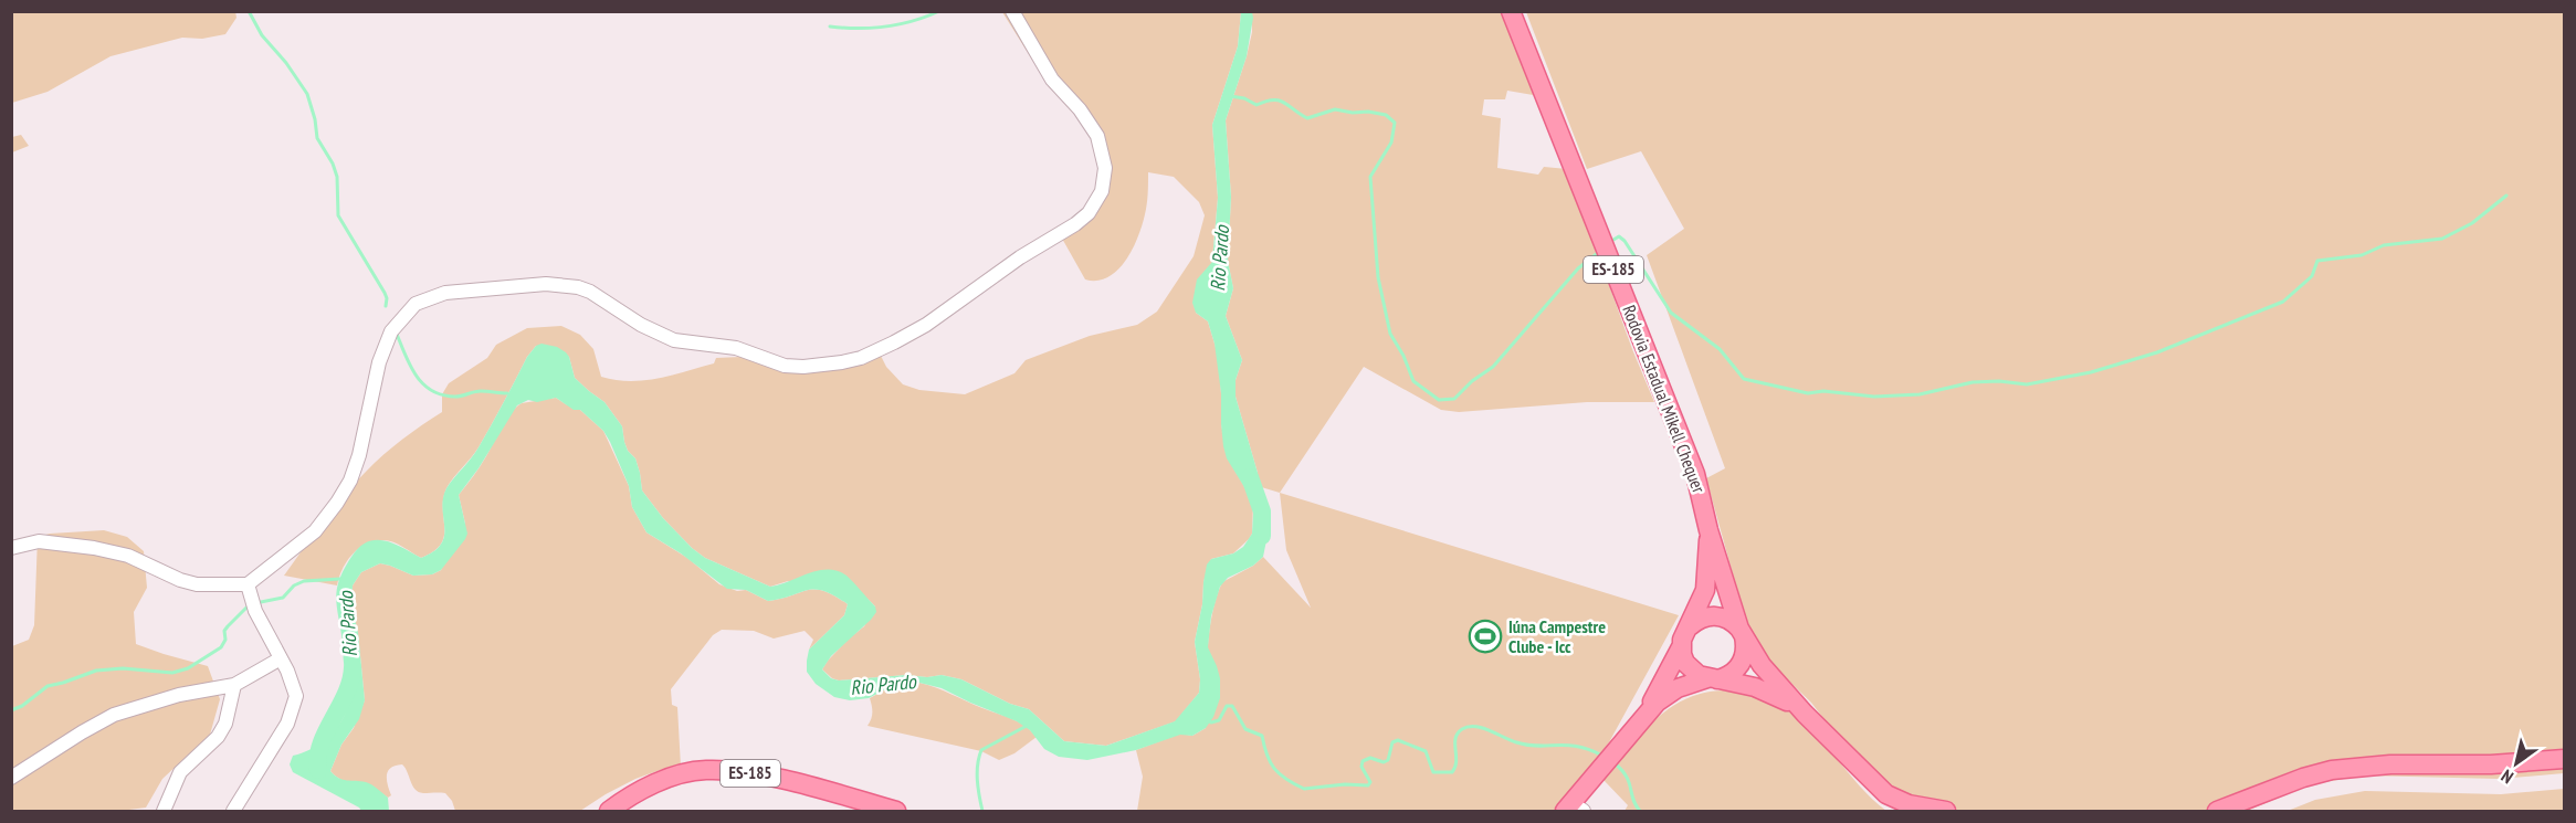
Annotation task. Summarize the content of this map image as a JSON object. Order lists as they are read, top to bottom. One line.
{"streets":{"main road":["ES-185","Rodovia Estadual Mikell Chequer"]},"crossings":[["ES-185","Rodovia Estadual Mikell Chequer"]],"water":["Rio Pardo"],"places":{"sports":["Iúna Campestre Clube - Icc"]},"north":"bottom left"}
